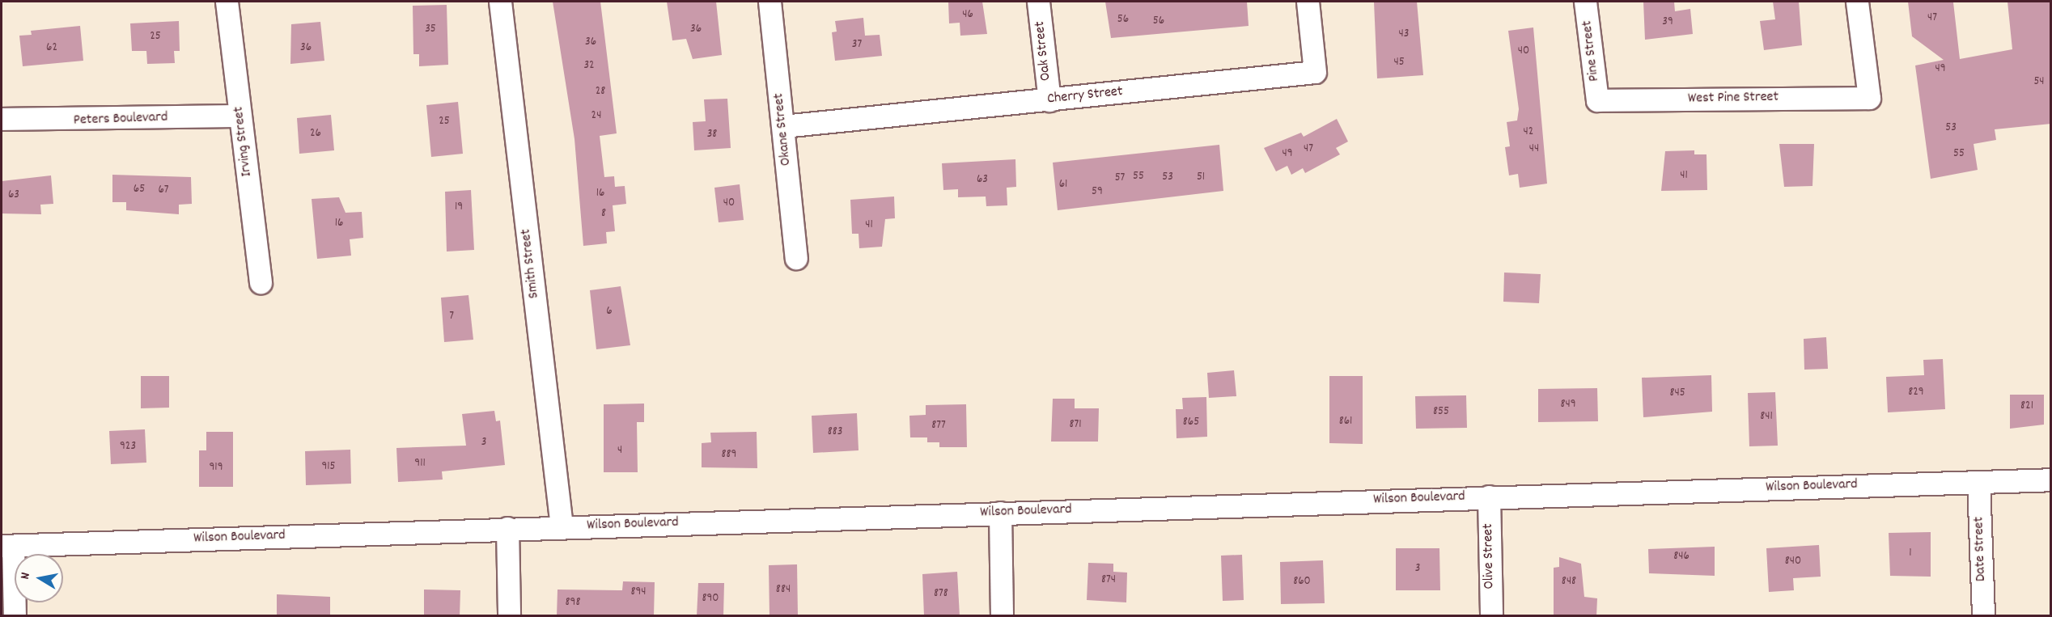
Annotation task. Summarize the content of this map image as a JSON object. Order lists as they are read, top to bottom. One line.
{"streets":{"street":["Oak Street","Pine Street","Cherry Street","West Pine Street","Peters Boulevard","Okane Street","Irving Street","Smith Street","Wilson Boulevard","Date Street","Olive Street"]},"crossings":[["Oak Street","Cherry Street"],["Pine Street","West Pine Street"],["Cherry Street","Okane Street"],["Peters Boulevard","Irving Street"],["Smith Street","Wilson Boulevard"],["Wilson Boulevard","Date Street"],["Wilson Boulevard","Olive Street"]],"house_numbers":["46","47","56","56","39","35","36","43","25","36","37","62","36","40","45","32","49","54","28","24","25","53","42","26","38","47","44","49","55","41","55","53","51","57","63","61","65","67","59","16","63","40","19","8","16","41","6","7","829","845","849","821","855","841","861","865","871","877","883","3","923","4","889","911","915","919","1","846","840","3","874","860","848","884","894","878","890","898"],"north":"left"}
